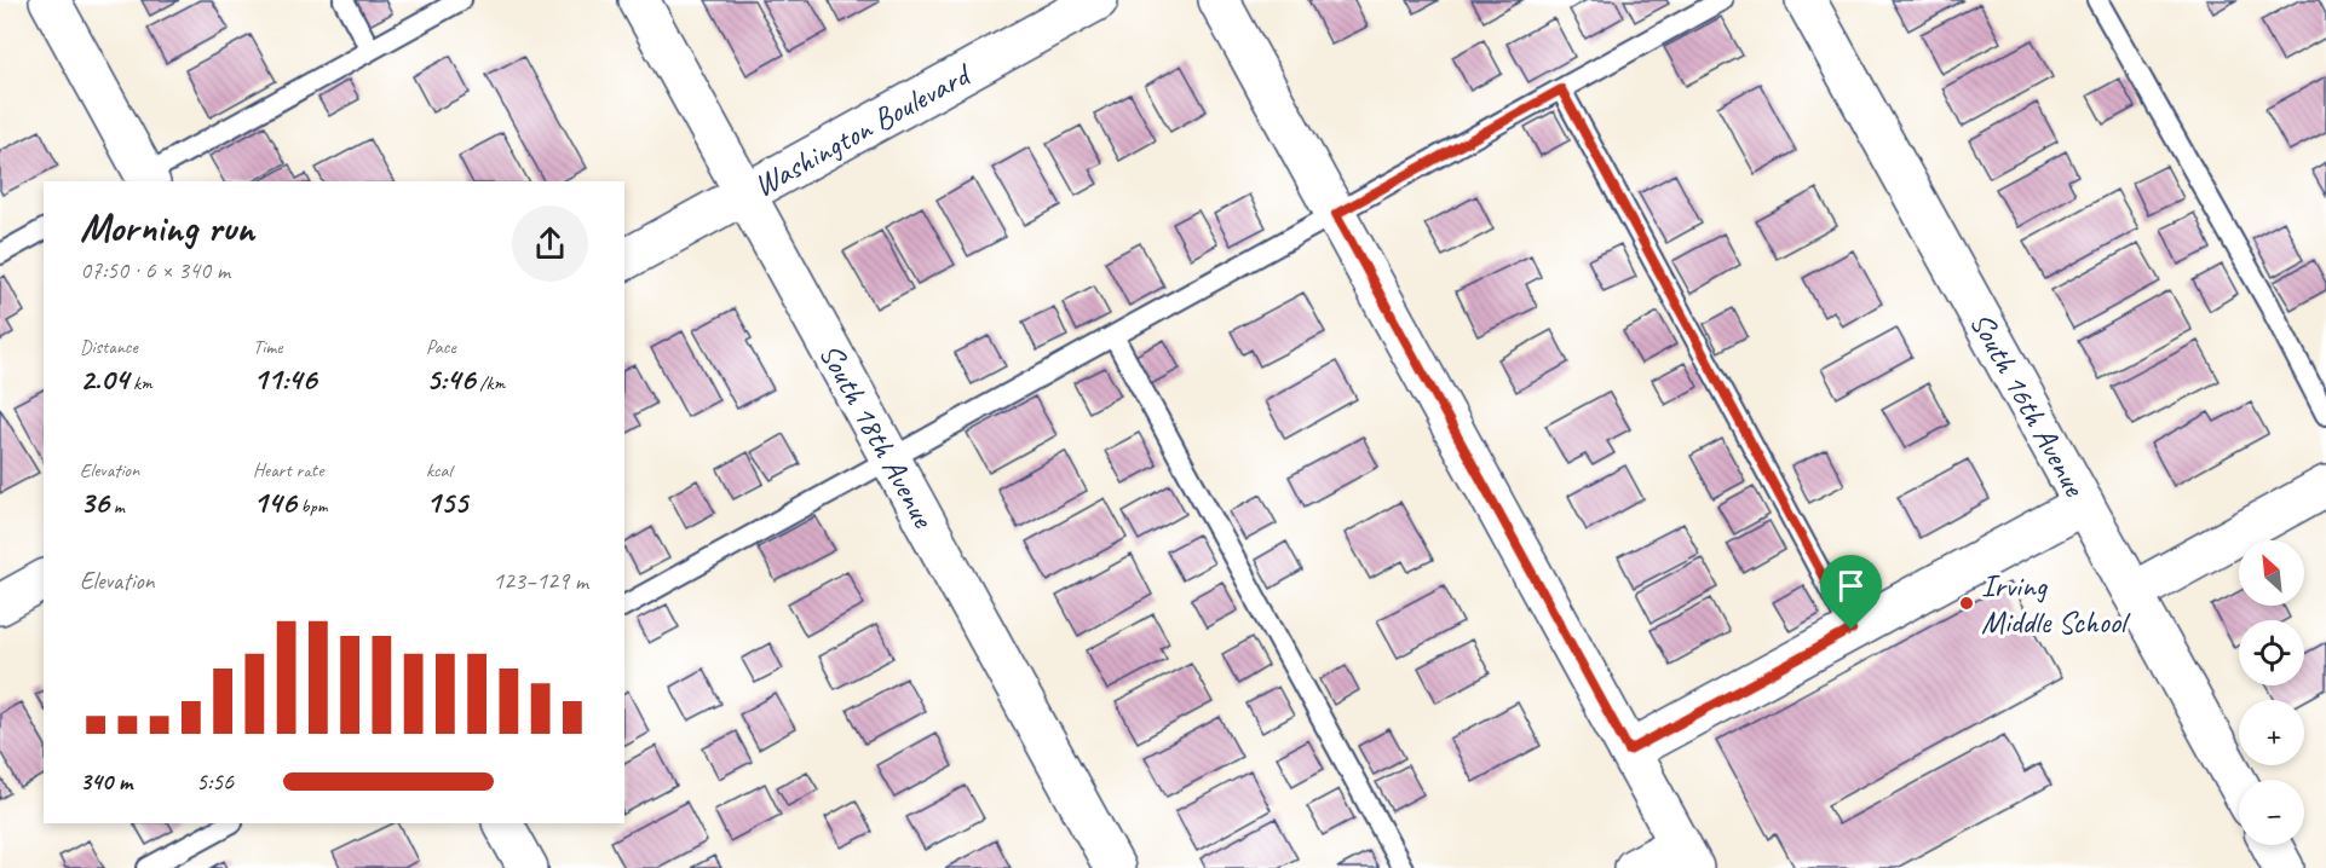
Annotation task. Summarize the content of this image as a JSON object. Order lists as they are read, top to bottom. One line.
{"streets":{"street":["Washington Boulevard","South 16th Avenue","South 18th Avenue"]},"crossings":[["Washington Boulevard","South 18th Avenue"]],"places":["Irving Middle School"],"north":"top left","page":{"heading":["Morning run","07:50 · 6 × 340 m"],"stats":[["Distance","2.04 km"],["Time","11:46"],["Pace","5:46 /km"],["Elevation","36 m"],["Heart rate","146 bpm"],["kcal","155"]],"map_buttons":["+","−"],"chart":["Elevation","123–129 m"],"list":[{"name":"340 m","note":"5:56"}]}}
